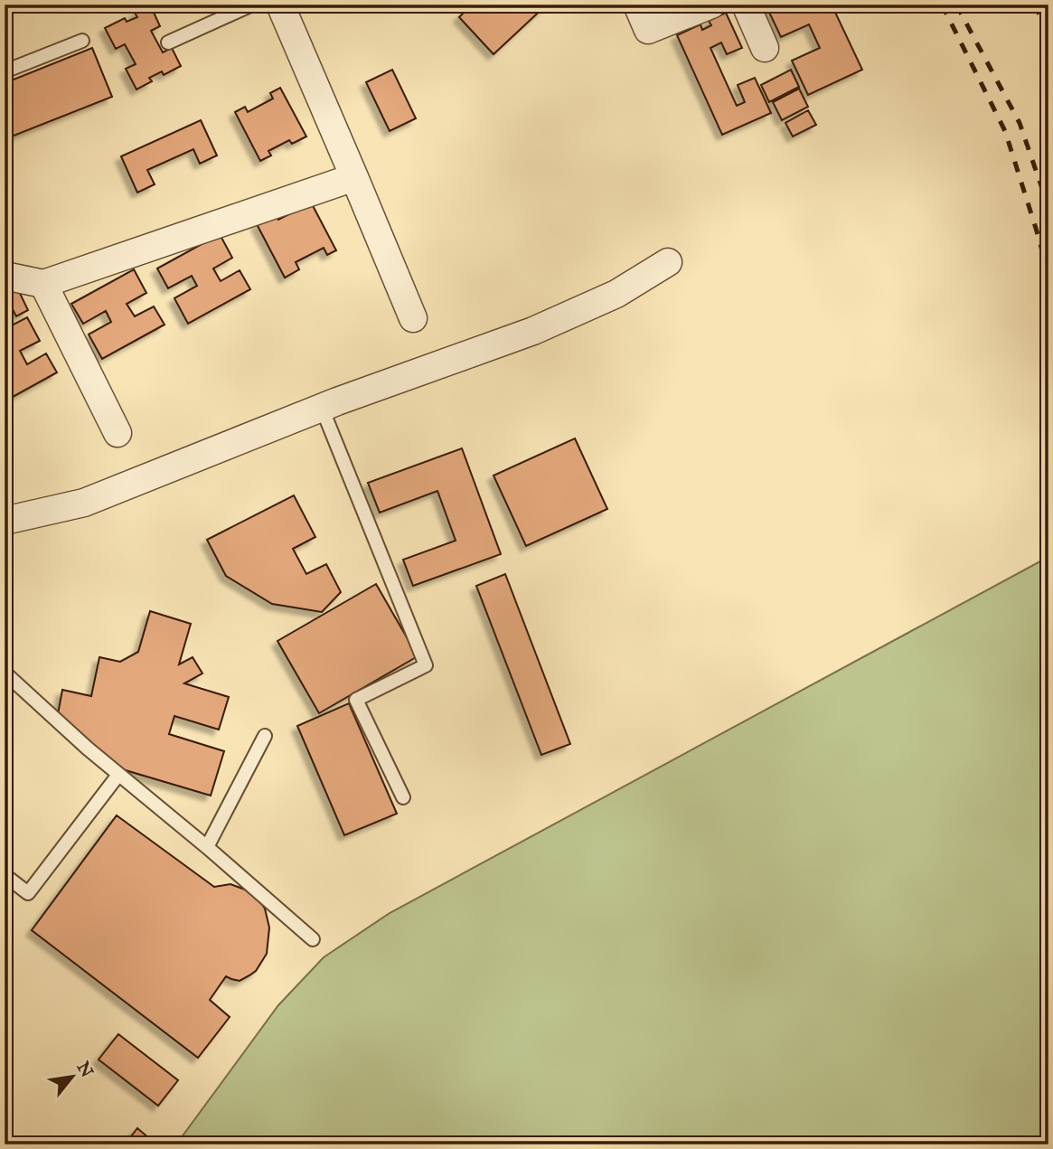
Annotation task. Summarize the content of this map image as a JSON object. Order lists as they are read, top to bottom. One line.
{"north":"top right"}
